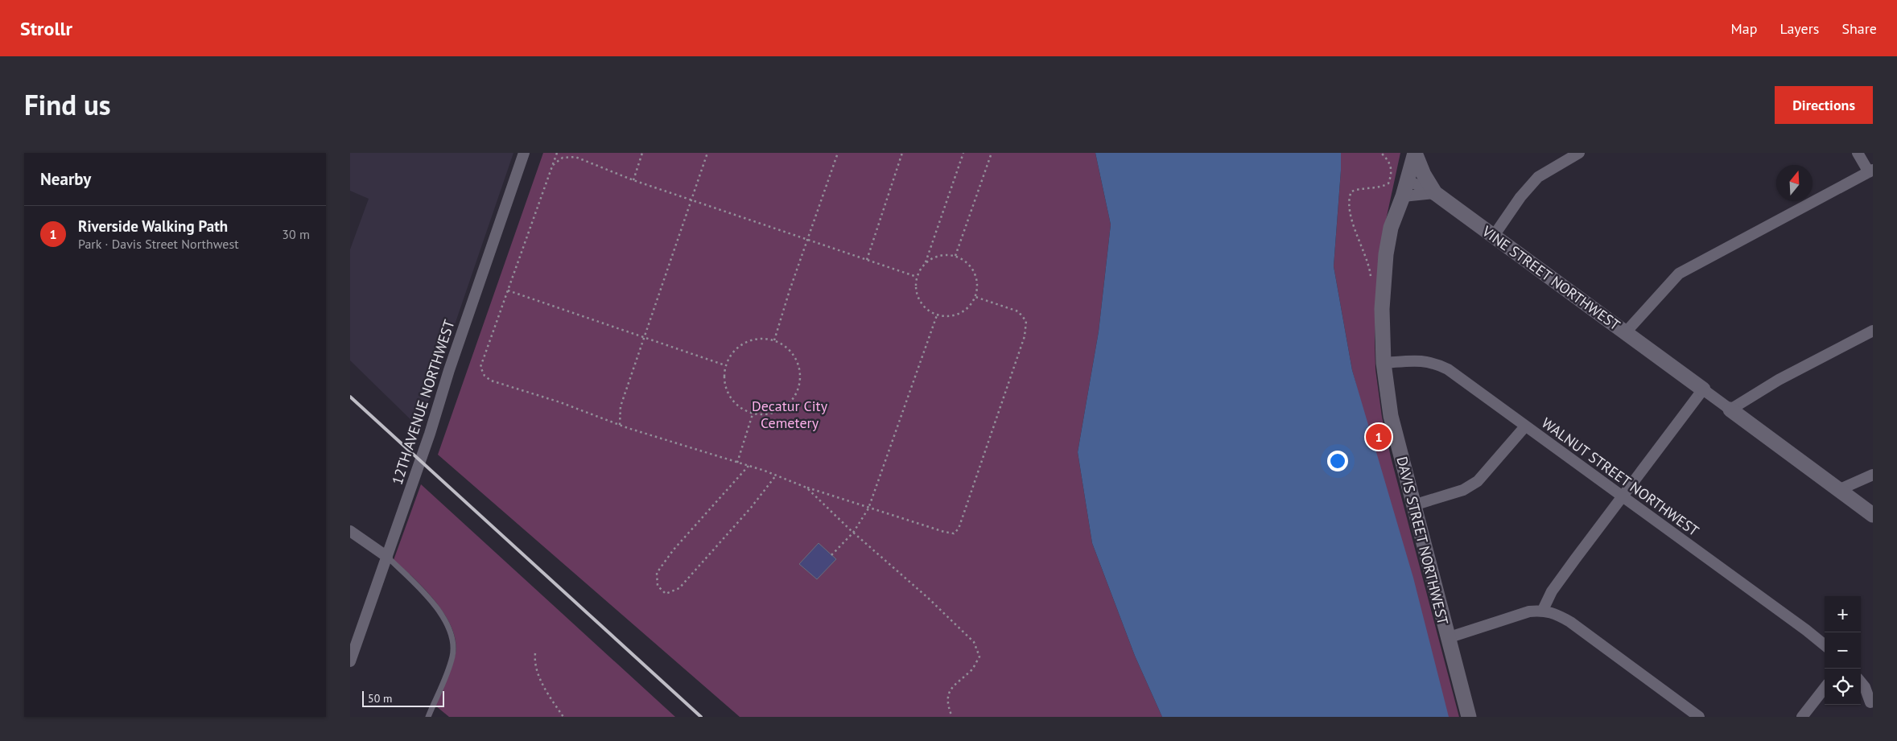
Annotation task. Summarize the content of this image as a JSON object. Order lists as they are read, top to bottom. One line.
{"streets":{"street":["VINE STREET NORTHWEST","12TH AVENUE NORTHWEST","WALNUT STREET NORTHWEST","DAVIS STREET NORTHWEST"]},"crossings":[["VINE STREET NORTHWEST","DAVIS STREET NORTHWEST"],["WALNUT STREET NORTHWEST","DAVIS STREET NORTHWEST"]],"parks":["Decatur City Cemetery"],"scale_bar":"50 m","north":"top","page":{"header":"Strollr","nav":["Map","Layers","Share"],"title":"Find us","buttons":"Directions","heading":"Nearby","list":[{"mark":"1","name":"Riverside Walking Path","note":"Park · Davis Street Northwest","value":"30 m"}],"pins":"1","map_buttons":["+","−"],"scale":"50 m"}}
